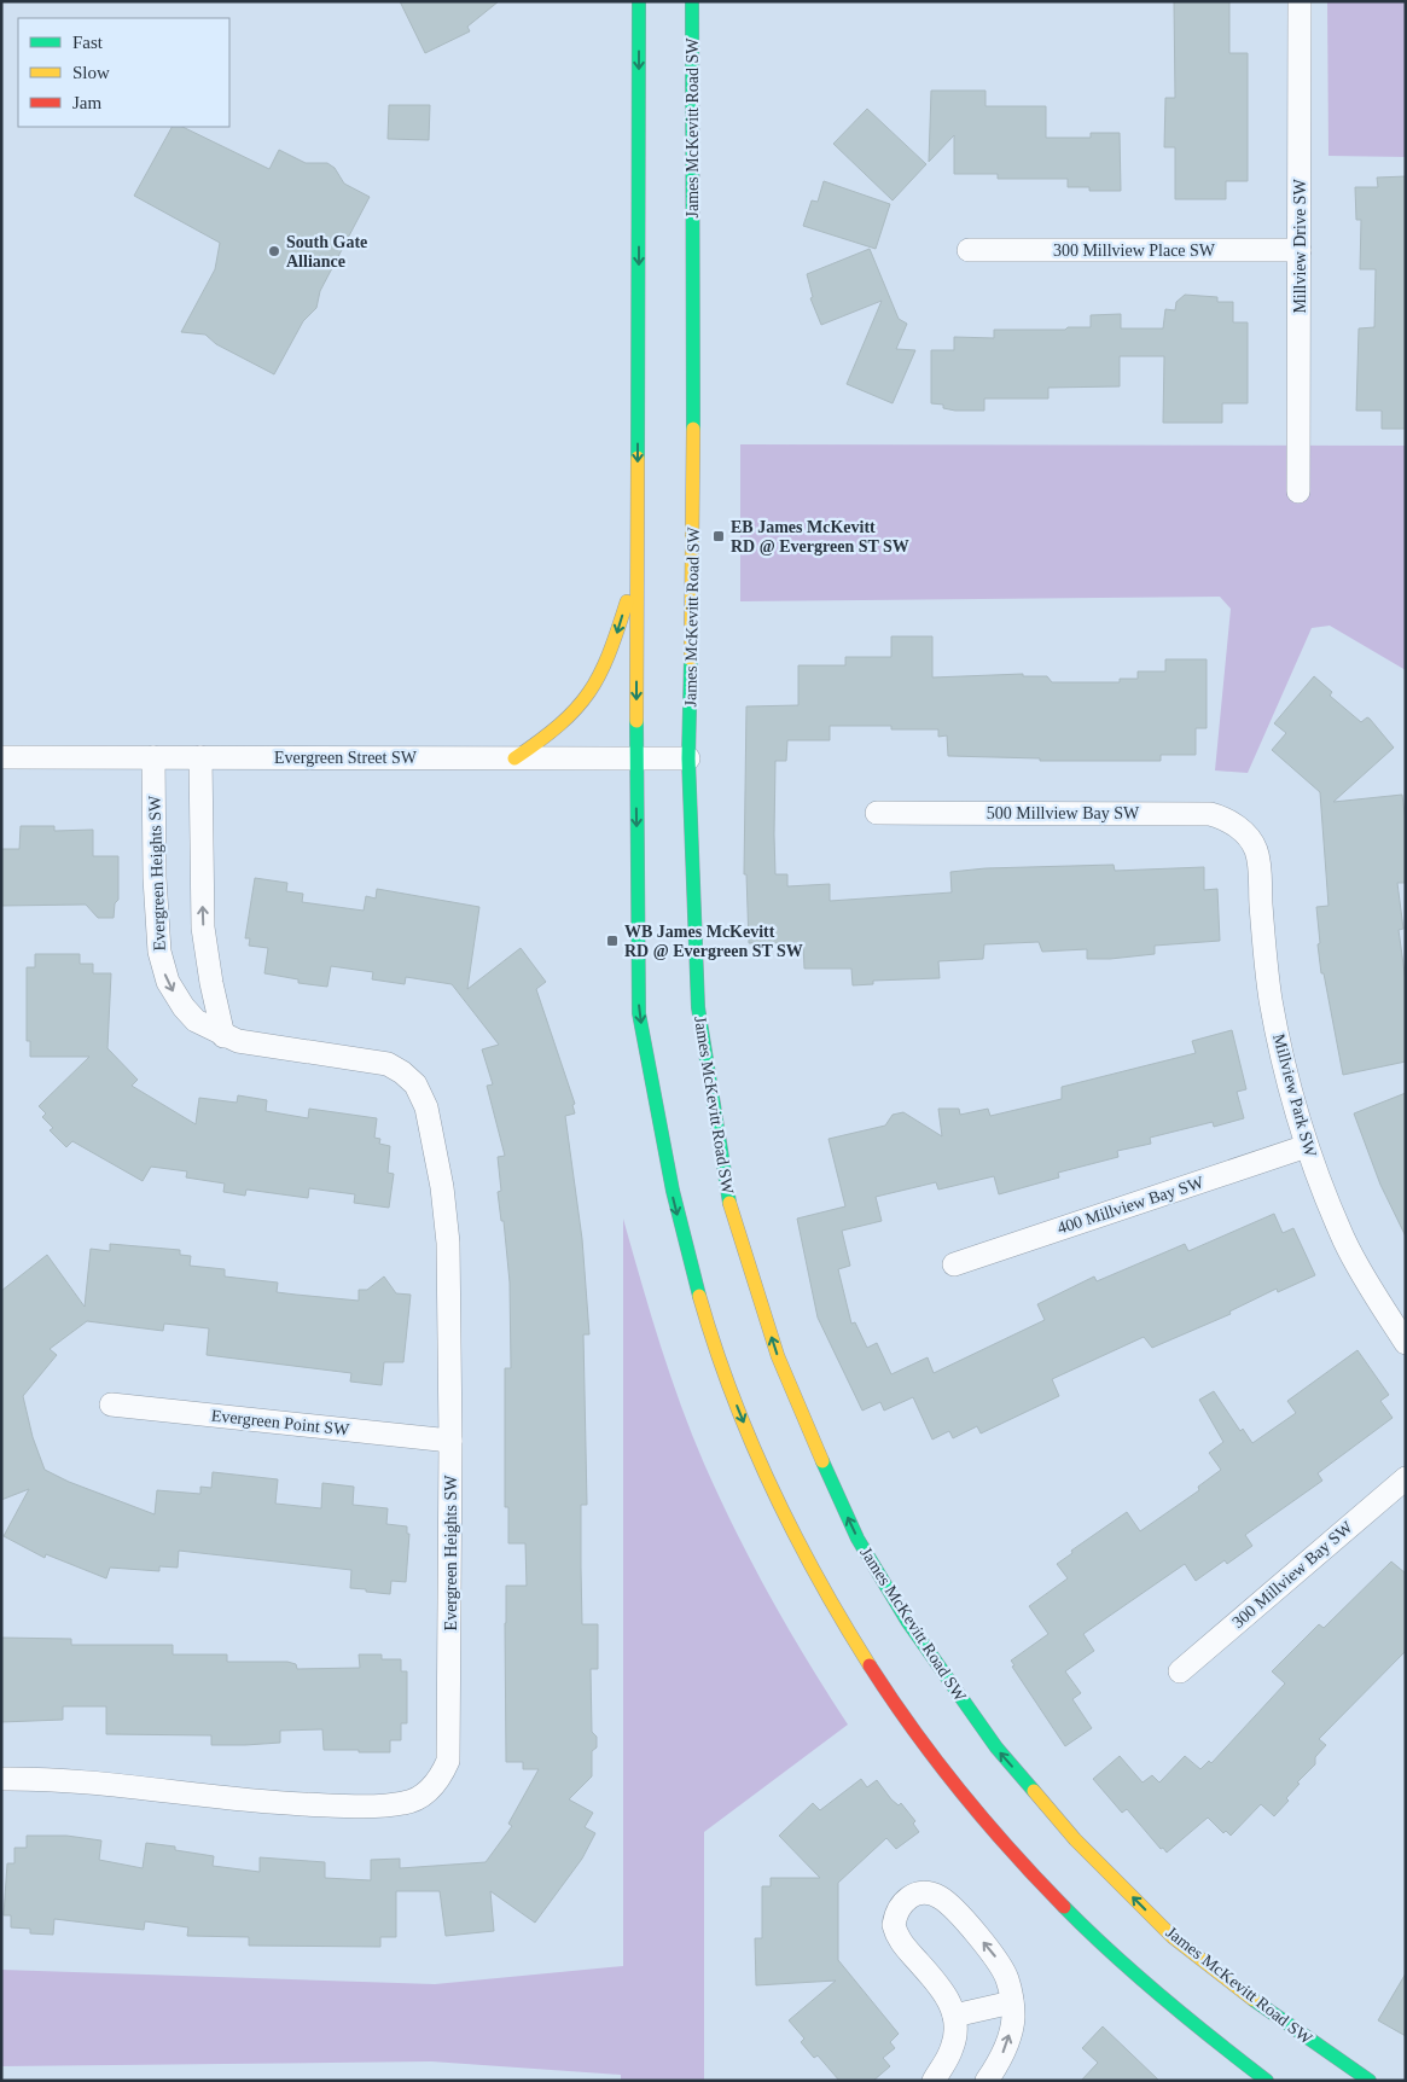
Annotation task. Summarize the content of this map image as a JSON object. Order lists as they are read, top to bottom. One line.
{"streets":{"main road":["James McKevitt Road SW"],"street":["Millview Drive SW","300 Millview Place SW","Evergreen Street SW","500 Millview Bay SW","Evergreen Heights SW","Millview Park SW","400 Millview Bay SW","Evergreen Point SW","300 Millview Bay SW"]},"crossings":[["James McKevitt Road SW","Evergreen Street SW"],["Millview Drive SW","300 Millview Place SW"],["Evergreen Street SW","Evergreen Heights SW"],["500 Millview Bay SW","Millview Park SW"],["Evergreen Heights SW","Evergreen Point SW"],["Millview Park SW","400 Millview Bay SW"]],"places":{"other":["South Gate Alliance"],"transit":["EB James McKevitt RD @ Evergreen ST SW","WB James McKevitt RD @ Evergreen ST SW"]},"legend":["Fast","Slow","Jam"]}
